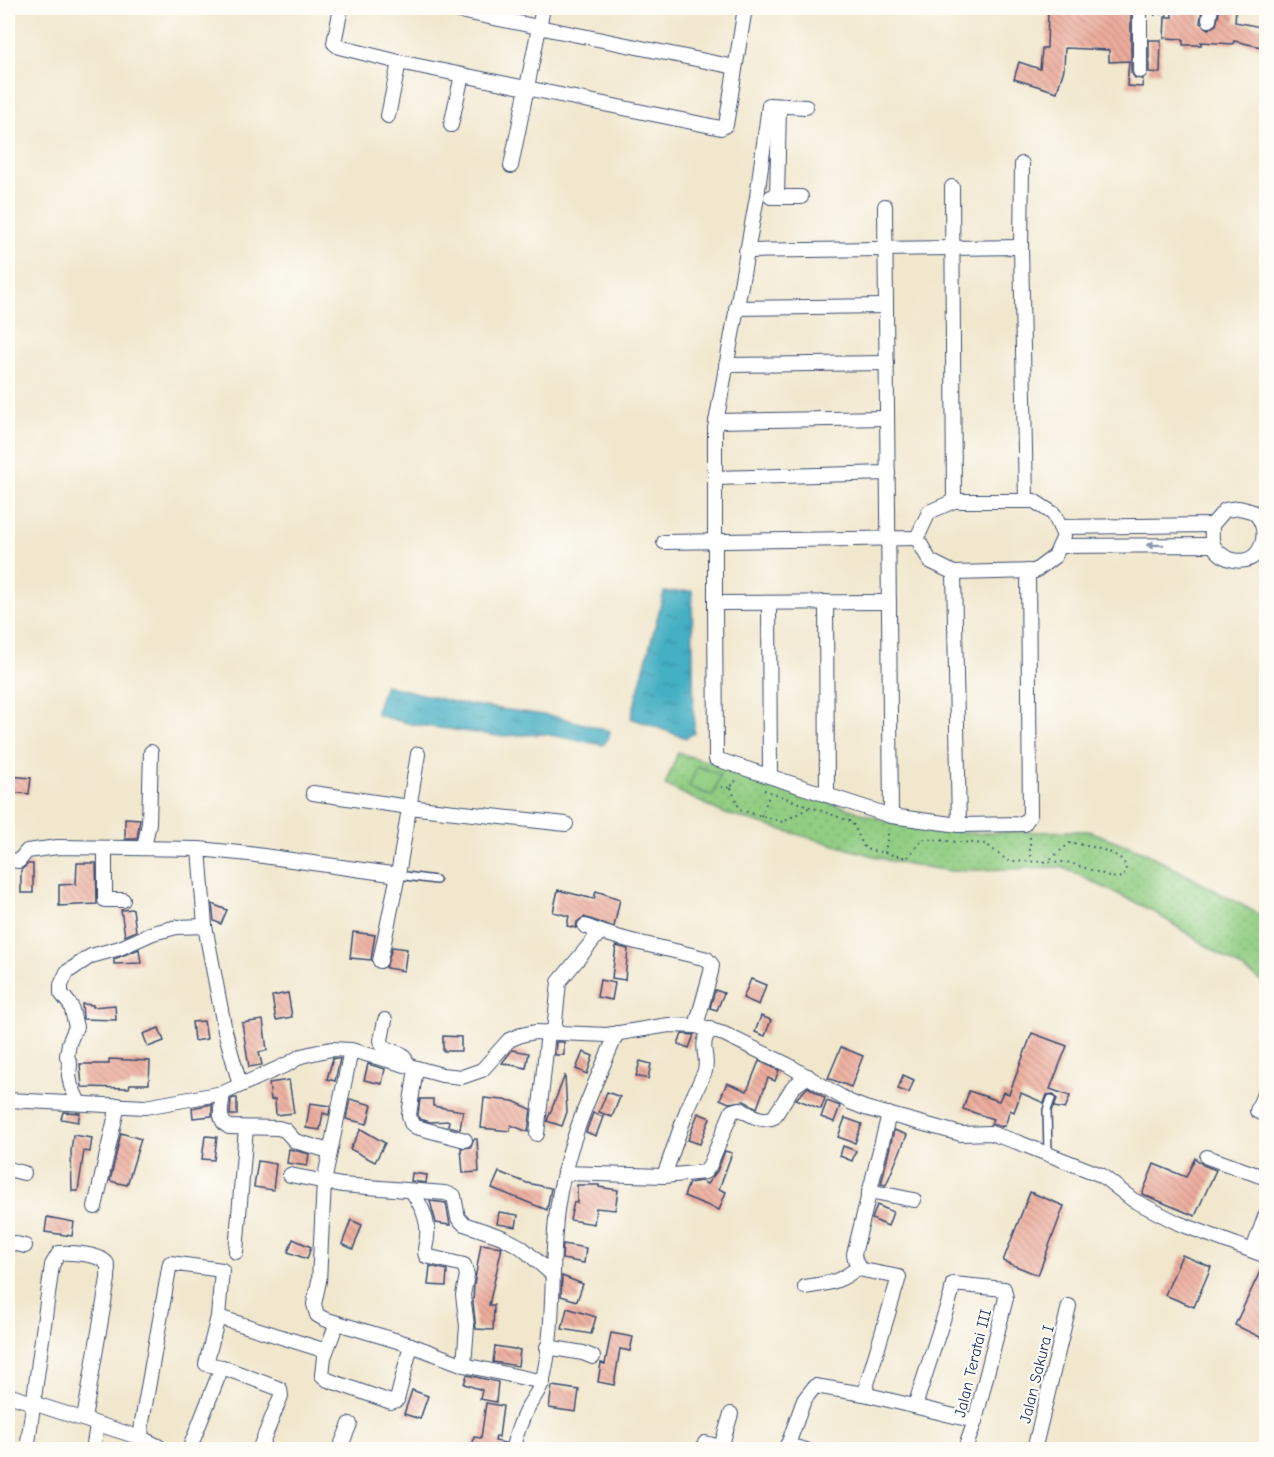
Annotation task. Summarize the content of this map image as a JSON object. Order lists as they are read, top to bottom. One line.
{"streets":{"street":["Jalan Teratai III","Jalan Sakura I"]}}
